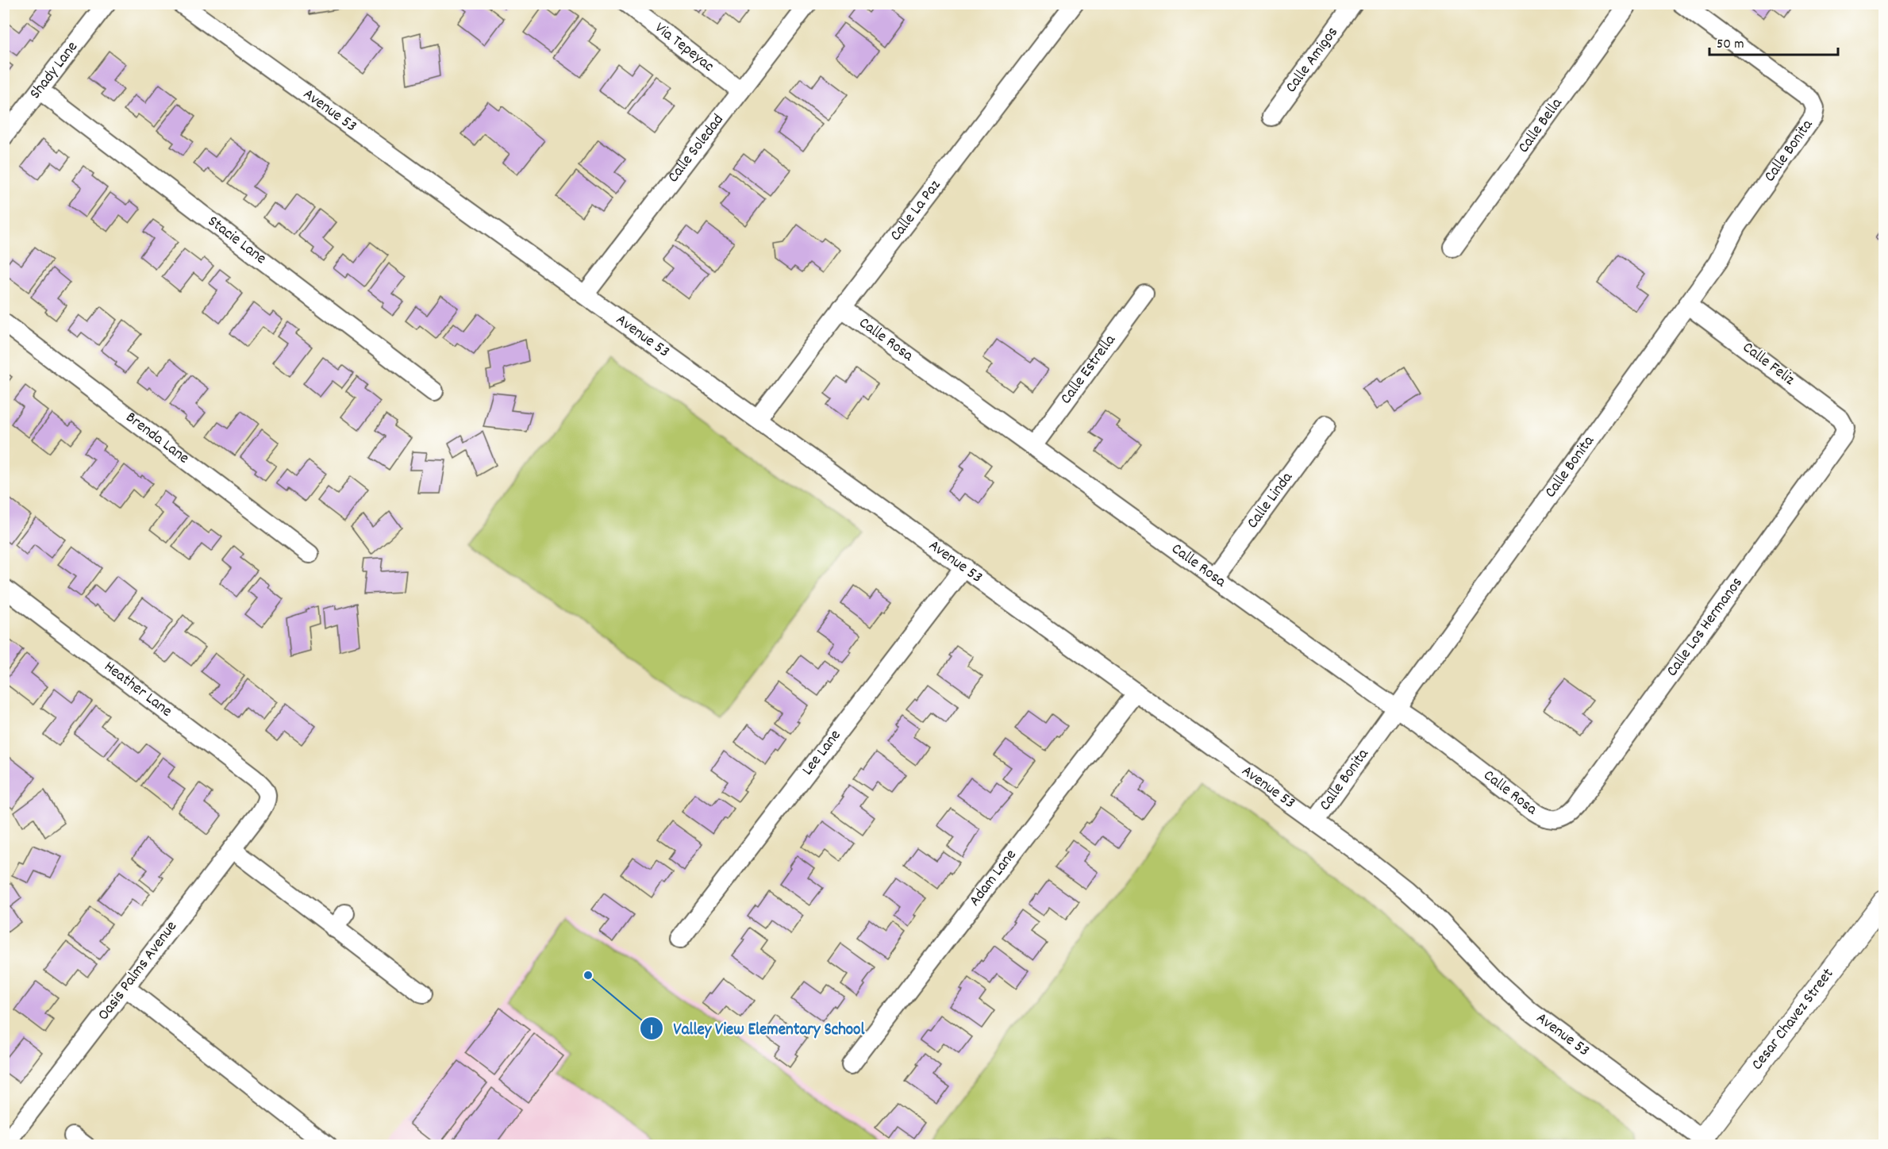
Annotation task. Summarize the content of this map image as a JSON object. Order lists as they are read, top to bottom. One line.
{"streets":{"main road":["Cesar Chavez Street"],"street":["Via Tepeyac","Calle Amigos","Shady Lane","Avenue 53","Calle Bella","Calle Soledad","Calle Bonita","Calle La Paz","Stacie Lane","Calle Rosa","Calle Feliz","Calle Estrella","Brenda Lane","Calle Linda","Calle Los Hermanos","Heather Lane","Lee Lane","Adam Lane","Oasis Palms Avenue"]},"crossings":[["Via Tepeyac","Calle Soledad"],["Shady Lane","Stacie Lane"],["Avenue 53","Calle Soledad"],["Avenue 53","Calle Bonita"],["Avenue 53","Calle La Paz"],["Avenue 53","Lee Lane"],["Avenue 53","Adam Lane"],["Avenue 53","Cesar Chavez Street"],["Calle Bonita","Calle Rosa"],["Calle Bonita","Calle Feliz"],["Calle La Paz","Calle Rosa"],["Calle Rosa","Calle Estrella"],["Calle Rosa","Calle Linda"],["Calle Rosa","Calle Los Hermanos"],["Calle Feliz","Calle Los Hermanos"],["Heather Lane","Oasis Palms Avenue"]],"places":["Valley View Elementary School"],"scale_bar":"50 m"}
